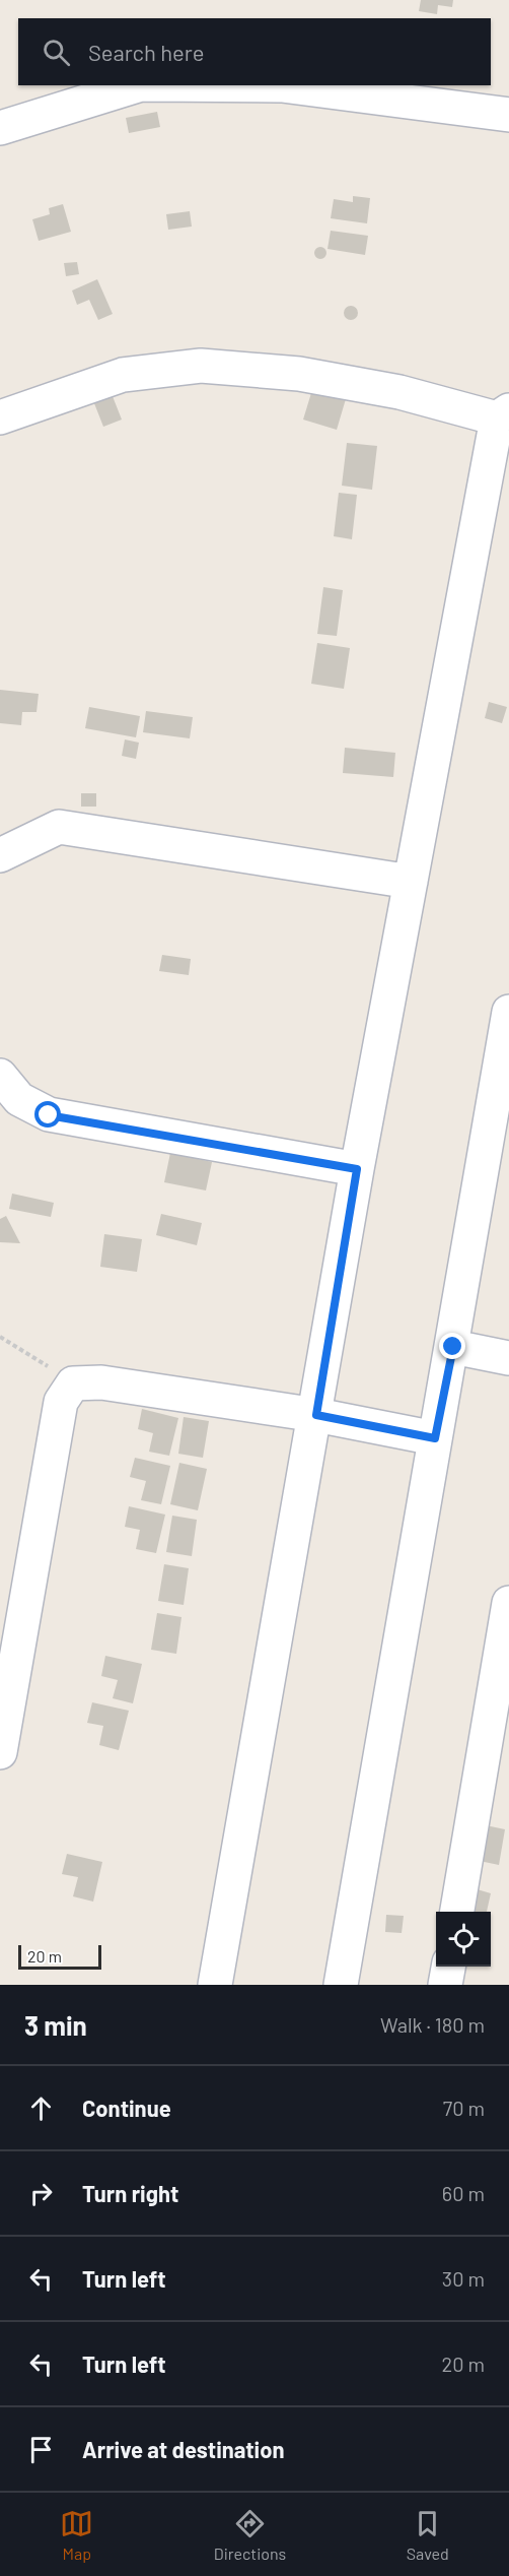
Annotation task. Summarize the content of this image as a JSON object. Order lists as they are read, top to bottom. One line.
{"scale_bar":"20 m","page":{"search":"Search here","scale":"20 m","heading":["3 min","Walk · 180 m"],"list":[["Continue","70 m"],["Turn right","60 m"],["Turn left","30 m"],["Turn left","20 m"],"Arrive at destination"],"nav":["Map","Directions","Saved"]}}
